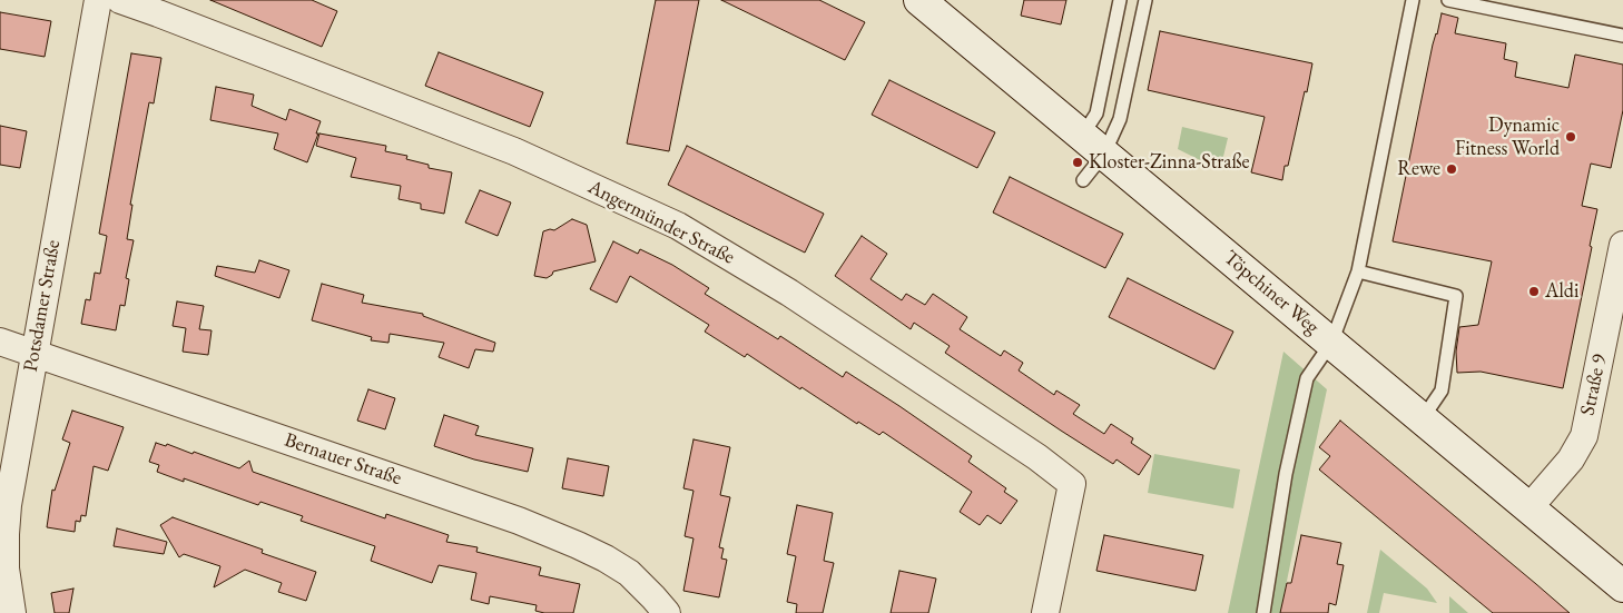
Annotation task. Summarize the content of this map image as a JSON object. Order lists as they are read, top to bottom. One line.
{"streets":{"street":["Angermünder Straße","Töpchiner Weg","Potsdamer Straße","Straße 9","Bernauer Straße"]},"crossings":[["Töpchiner Weg","Straße 9"],["Potsdamer Straße","Bernauer Straße"]],"places":["Dynamic Fitness World","Kloster-Zinna-Straße","Rewe","Aldi"]}
